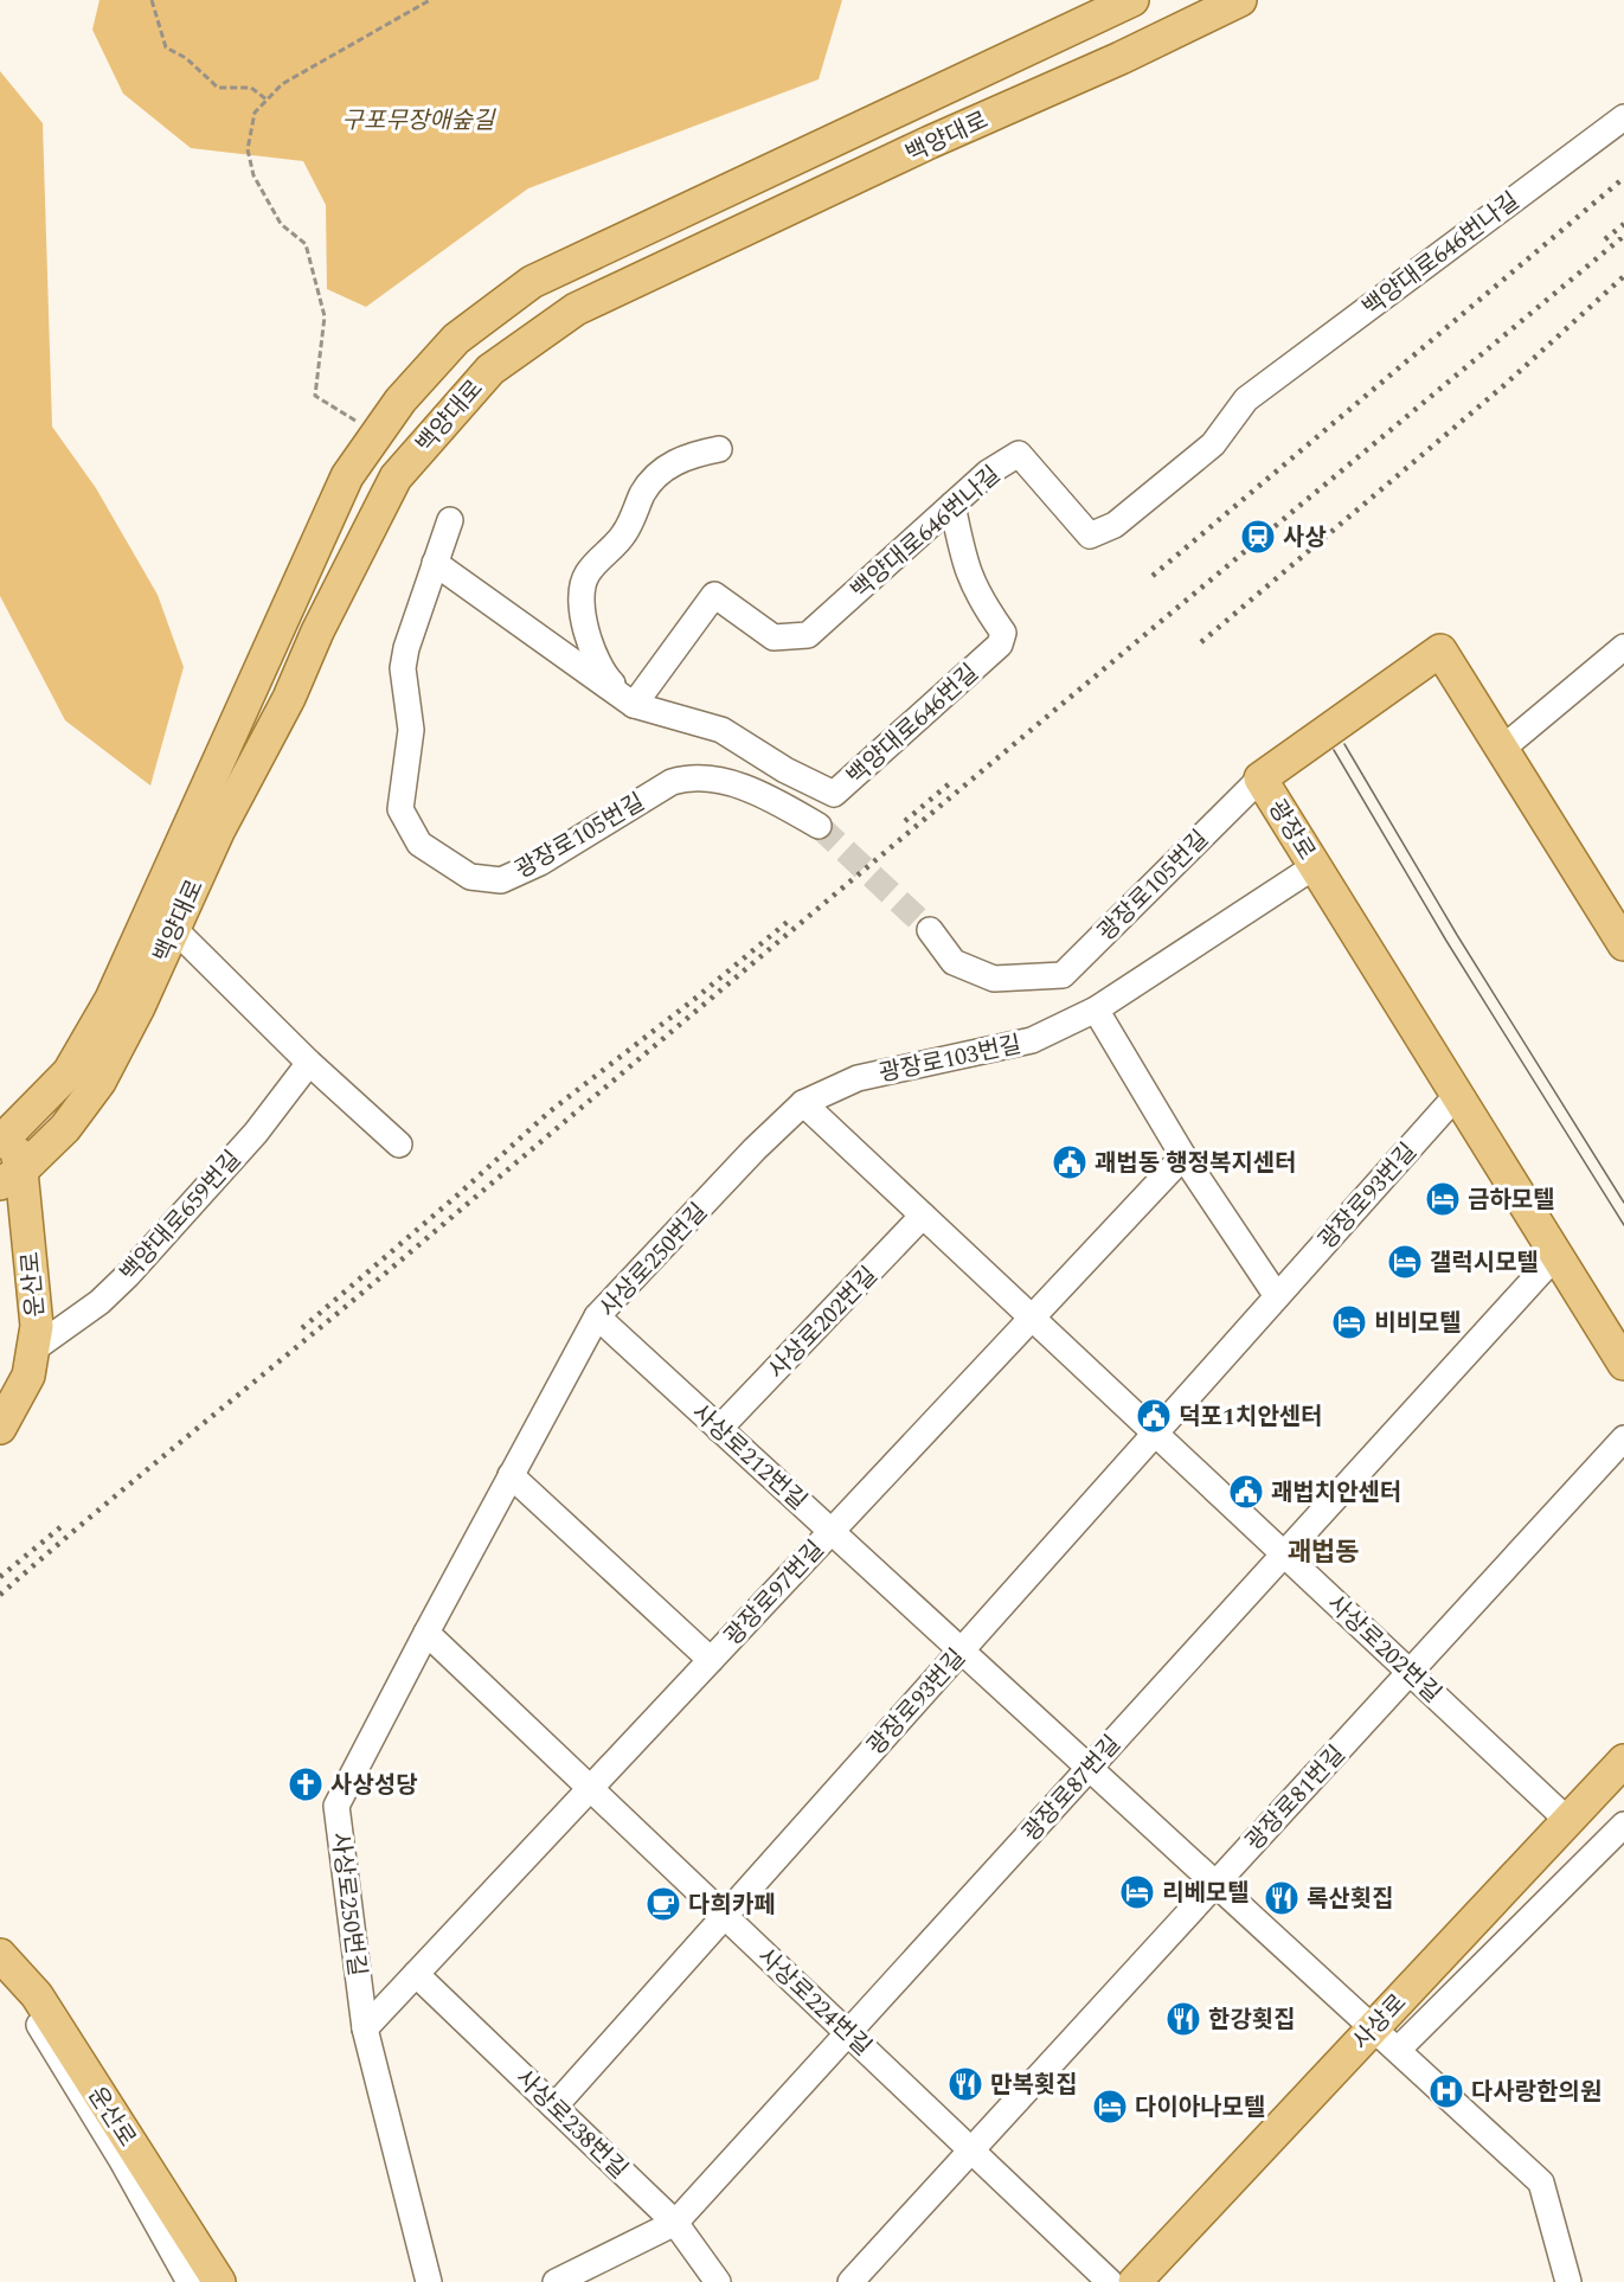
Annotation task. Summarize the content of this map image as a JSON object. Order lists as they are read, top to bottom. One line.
{"streets":{"main road":["백양대로","광장로","운산로","사상로"],"street":["백양대로646번나길","백양대로646번길","광장로105번길","광장로103번길","광장로93번길","백양대로659번길","사상로250번길","사상로202번길","사상로212번길","광장로97번길","광장로87번길","광장로81번길","사상로224번길","사상로238번길"]},"crossings":[["백양대로","운산로"],["백양대로646번나길","백양대로646번길"],["백양대로646번길","광장로105번길"],["광장로","광장로105번길"],["광장로","광장로103번길"],["광장로","광장로93번길"],["광장로","광장로87번길"],["광장로103번길","사상로250번길"],["광장로103번길","사상로202번길"],["광장로93번길","사상로202번길"],["광장로93번길","사상로212번길"],["광장로93번길","사상로224번길"],["광장로93번길","사상로238번길"],["백양대로659번길","운산로"],["사상로250번길","사상로202번길"],["사상로250번길","사상로212번길"],["사상로250번길","광장로97번길"],["사상로250번길","사상로224번길"],["사상로202번길","사상로212번길"],["사상로202번길","광장로97번길"],["사상로202번길","광장로87번길"],["사상로202번길","광장로81번길"],["사상로202번길","사상로"],["사상로212번길","광장로97번길"],["사상로212번길","광장로87번길"],["사상로212번길","광장로81번길"],["사상로212번길","사상로"],["광장로97번길","사상로224번길"],["광장로97번길","사상로238번길"],["광장로87번길","사상로224번길"],["광장로87번길","사상로238번길"],["광장로81번길","사상로224번길"]],"districts":["괘법동"],"parks":["구포무장애숲길"],"places":{"station":["사상"],"public building":["괘법동 행정복지센터","덕포1치안센터","괘법치안센터"],"hotel":["금하모텔","갤럭시모텔","비비모텔","리베모텔","다이아나모텔"],"church":["사상성당"],"restaurant":["록산횟집","한강횟집","만복횟집"],"cafe":["다희카페"],"hospital":["다사랑한의원"]}}
